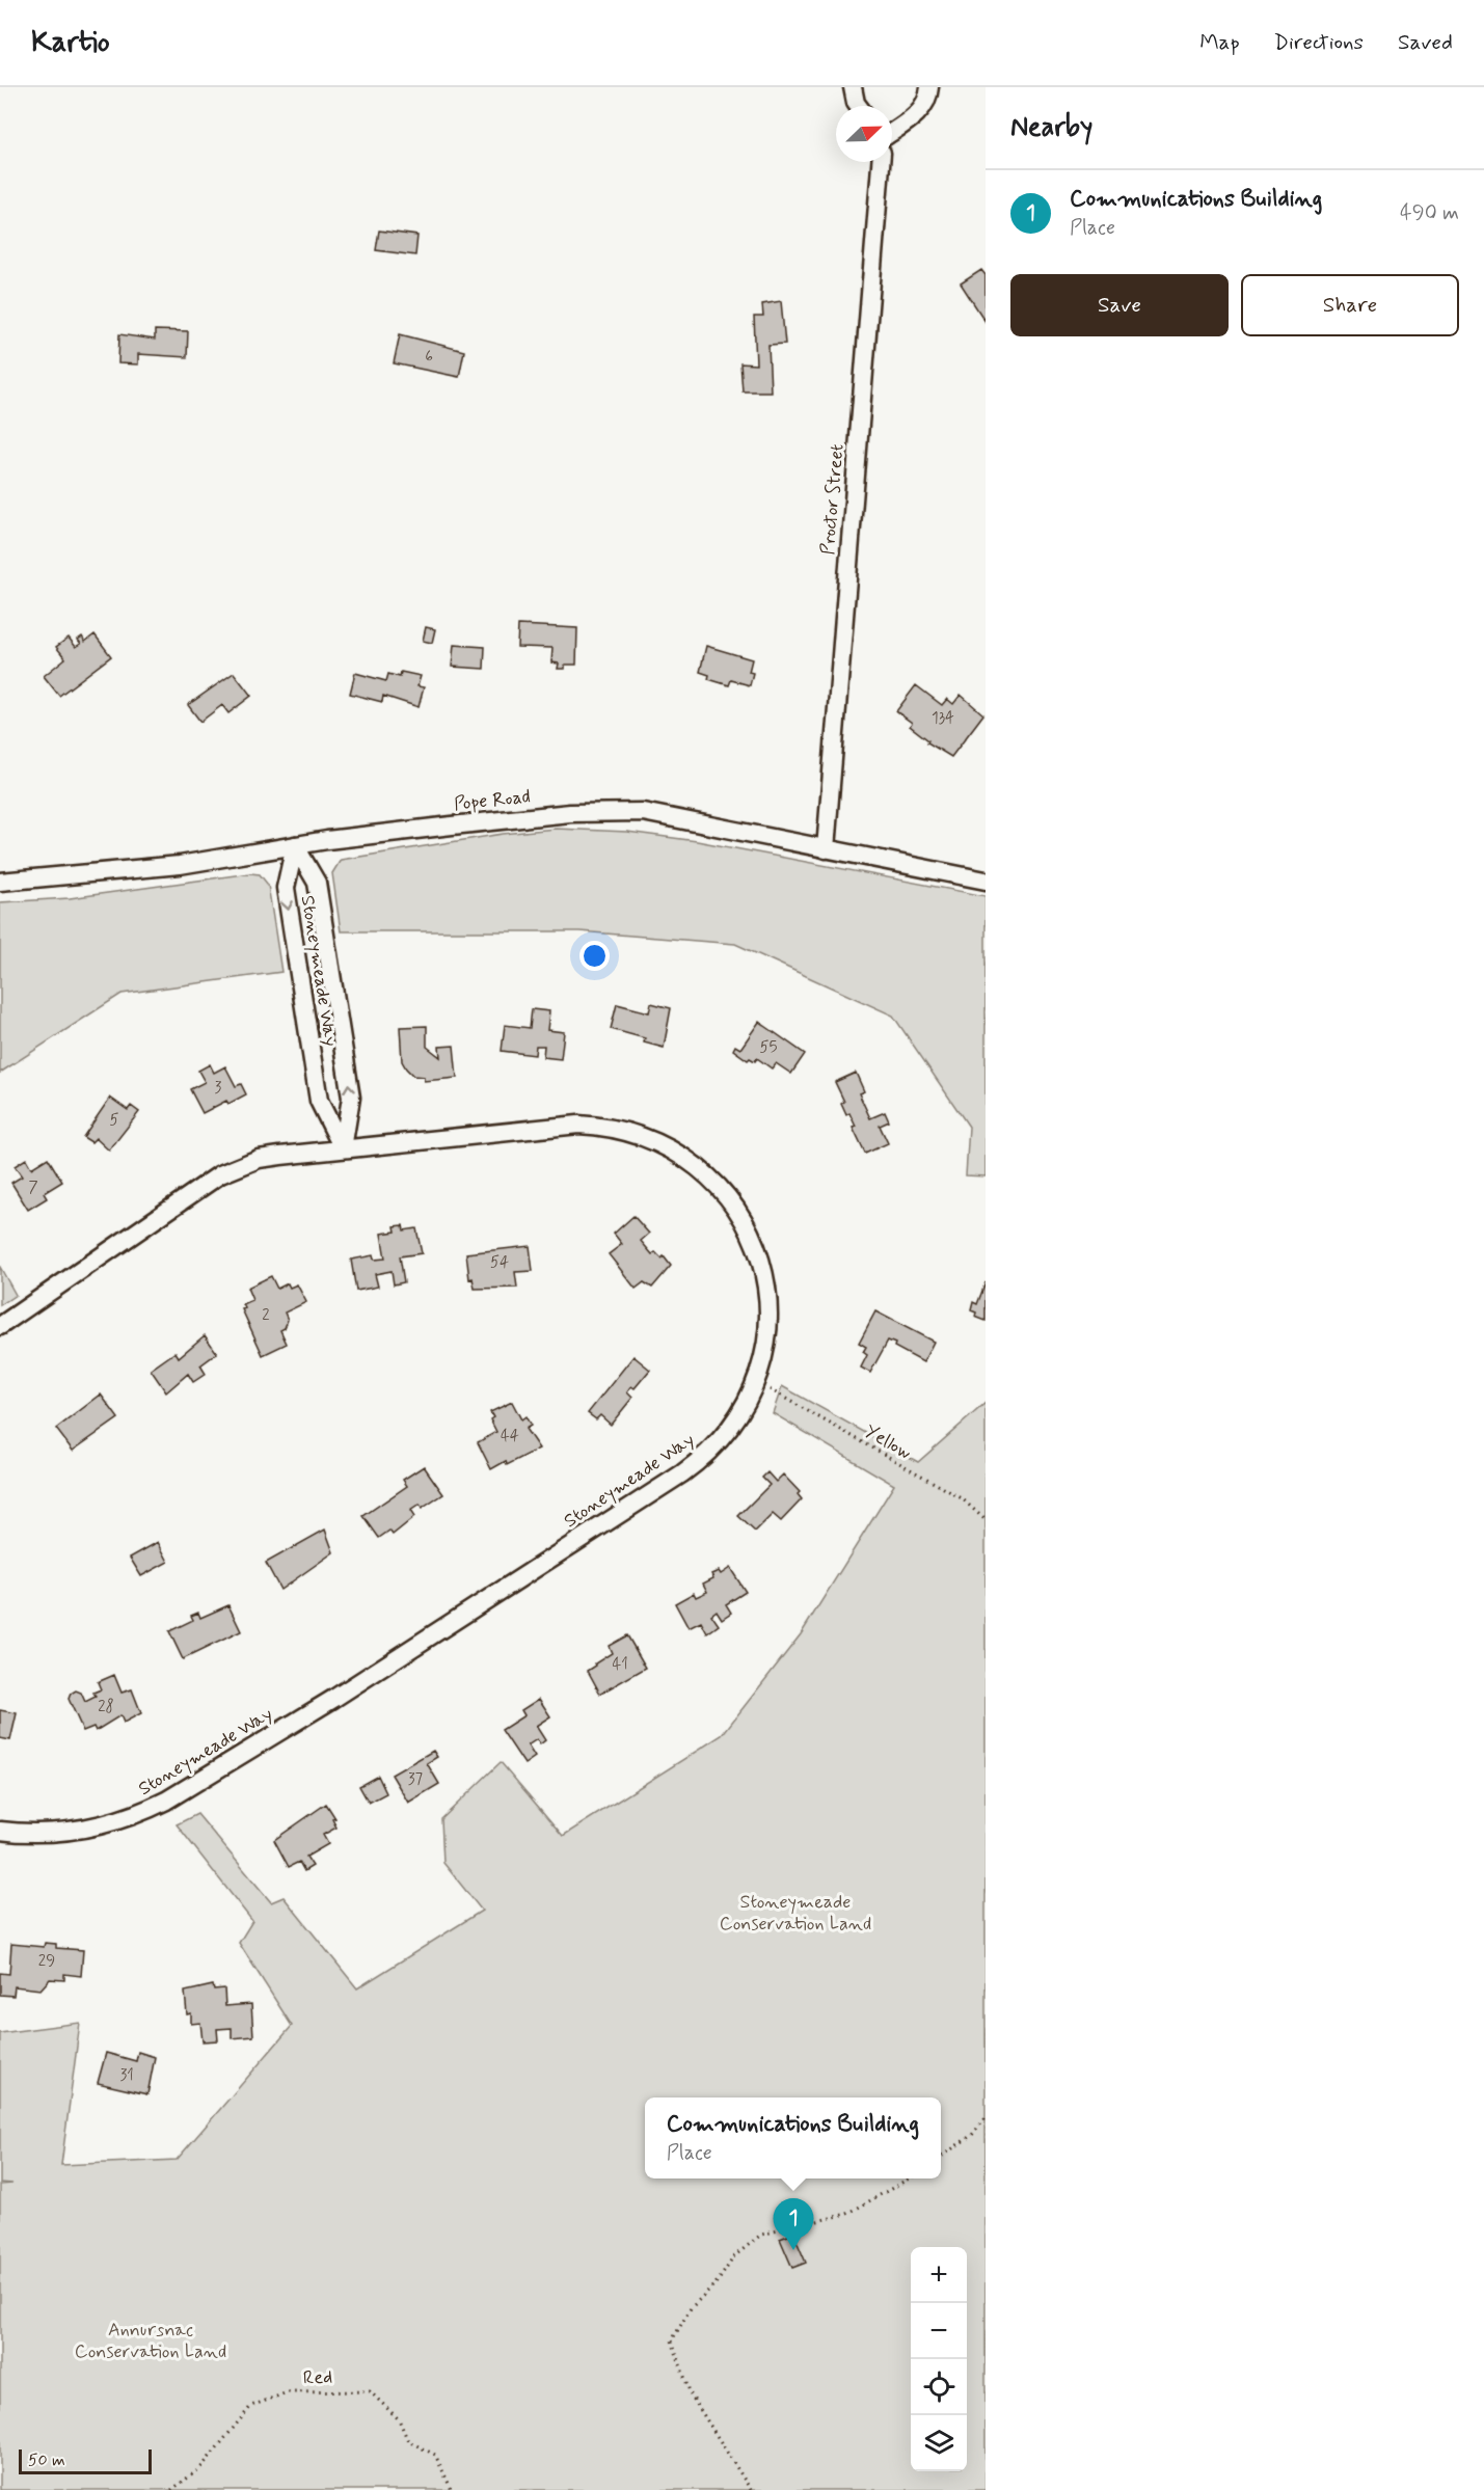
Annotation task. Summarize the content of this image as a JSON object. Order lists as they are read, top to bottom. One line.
{"streets":{"street":["Proctor Street","Pope Road","Stoneymeade Way"],"path":["Yellow","Red"]},"crossings":[["Proctor Street","Pope Road"],["Pope Road","Stoneymeade Way"]],"parks":["Stoneymeade Conservation Land","Annursnac Conservation Land"],"house_numbers":["6","134","55","3","5","7","54","2","44","41","28","37","29","31"],"scale_bar":"50 m","north":"top right","page":{"header":"Kartio","nav":["Map","Directions","Saved"],"heading":"Nearby","list":[{"mark":"1","name":"Communications Building","note":"Place","value":"490 m"}],"buttons":["Save","Share"],"popup":["Communications Building","Place"],"pins":"1","map_buttons":["+","−"],"scale":"50 m"}}
